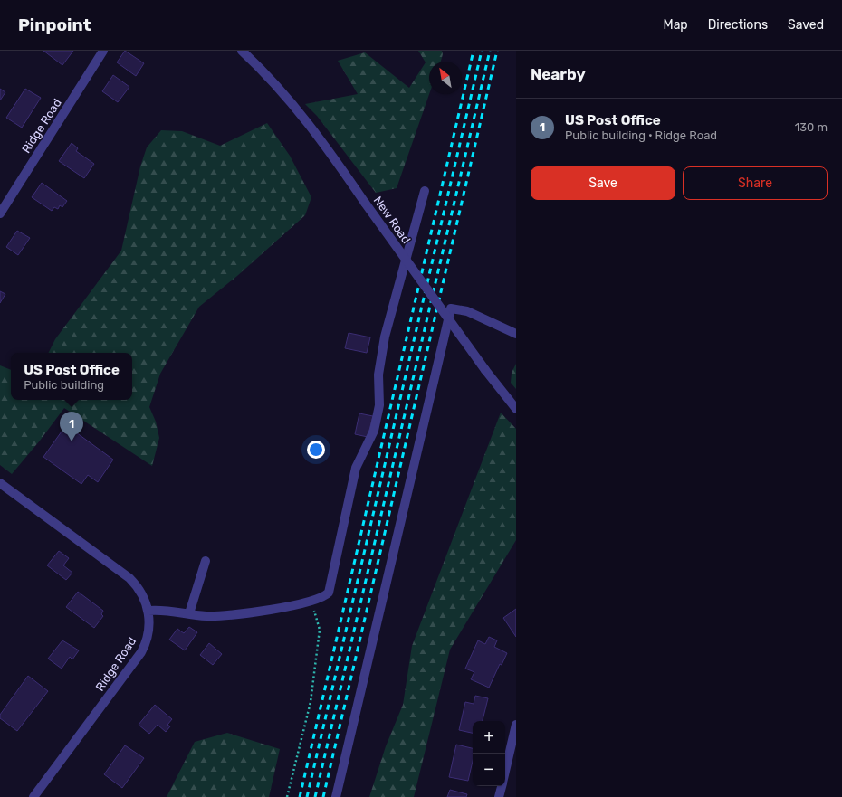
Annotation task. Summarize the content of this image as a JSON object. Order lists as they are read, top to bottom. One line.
{"streets":{"street":["Ridge Road","New Road"]},"north":"top left","page":{"header":"Pinpoint","nav":["Map","Directions","Saved"],"heading":"Nearby","list":[{"mark":"1","name":"US Post Office","note":"Public building · Ridge Road","value":"130 m"}],"buttons":["Save","Share"],"popup":["US Post Office","Public building"],"pins":"1","map_buttons":["+","−"]}}
